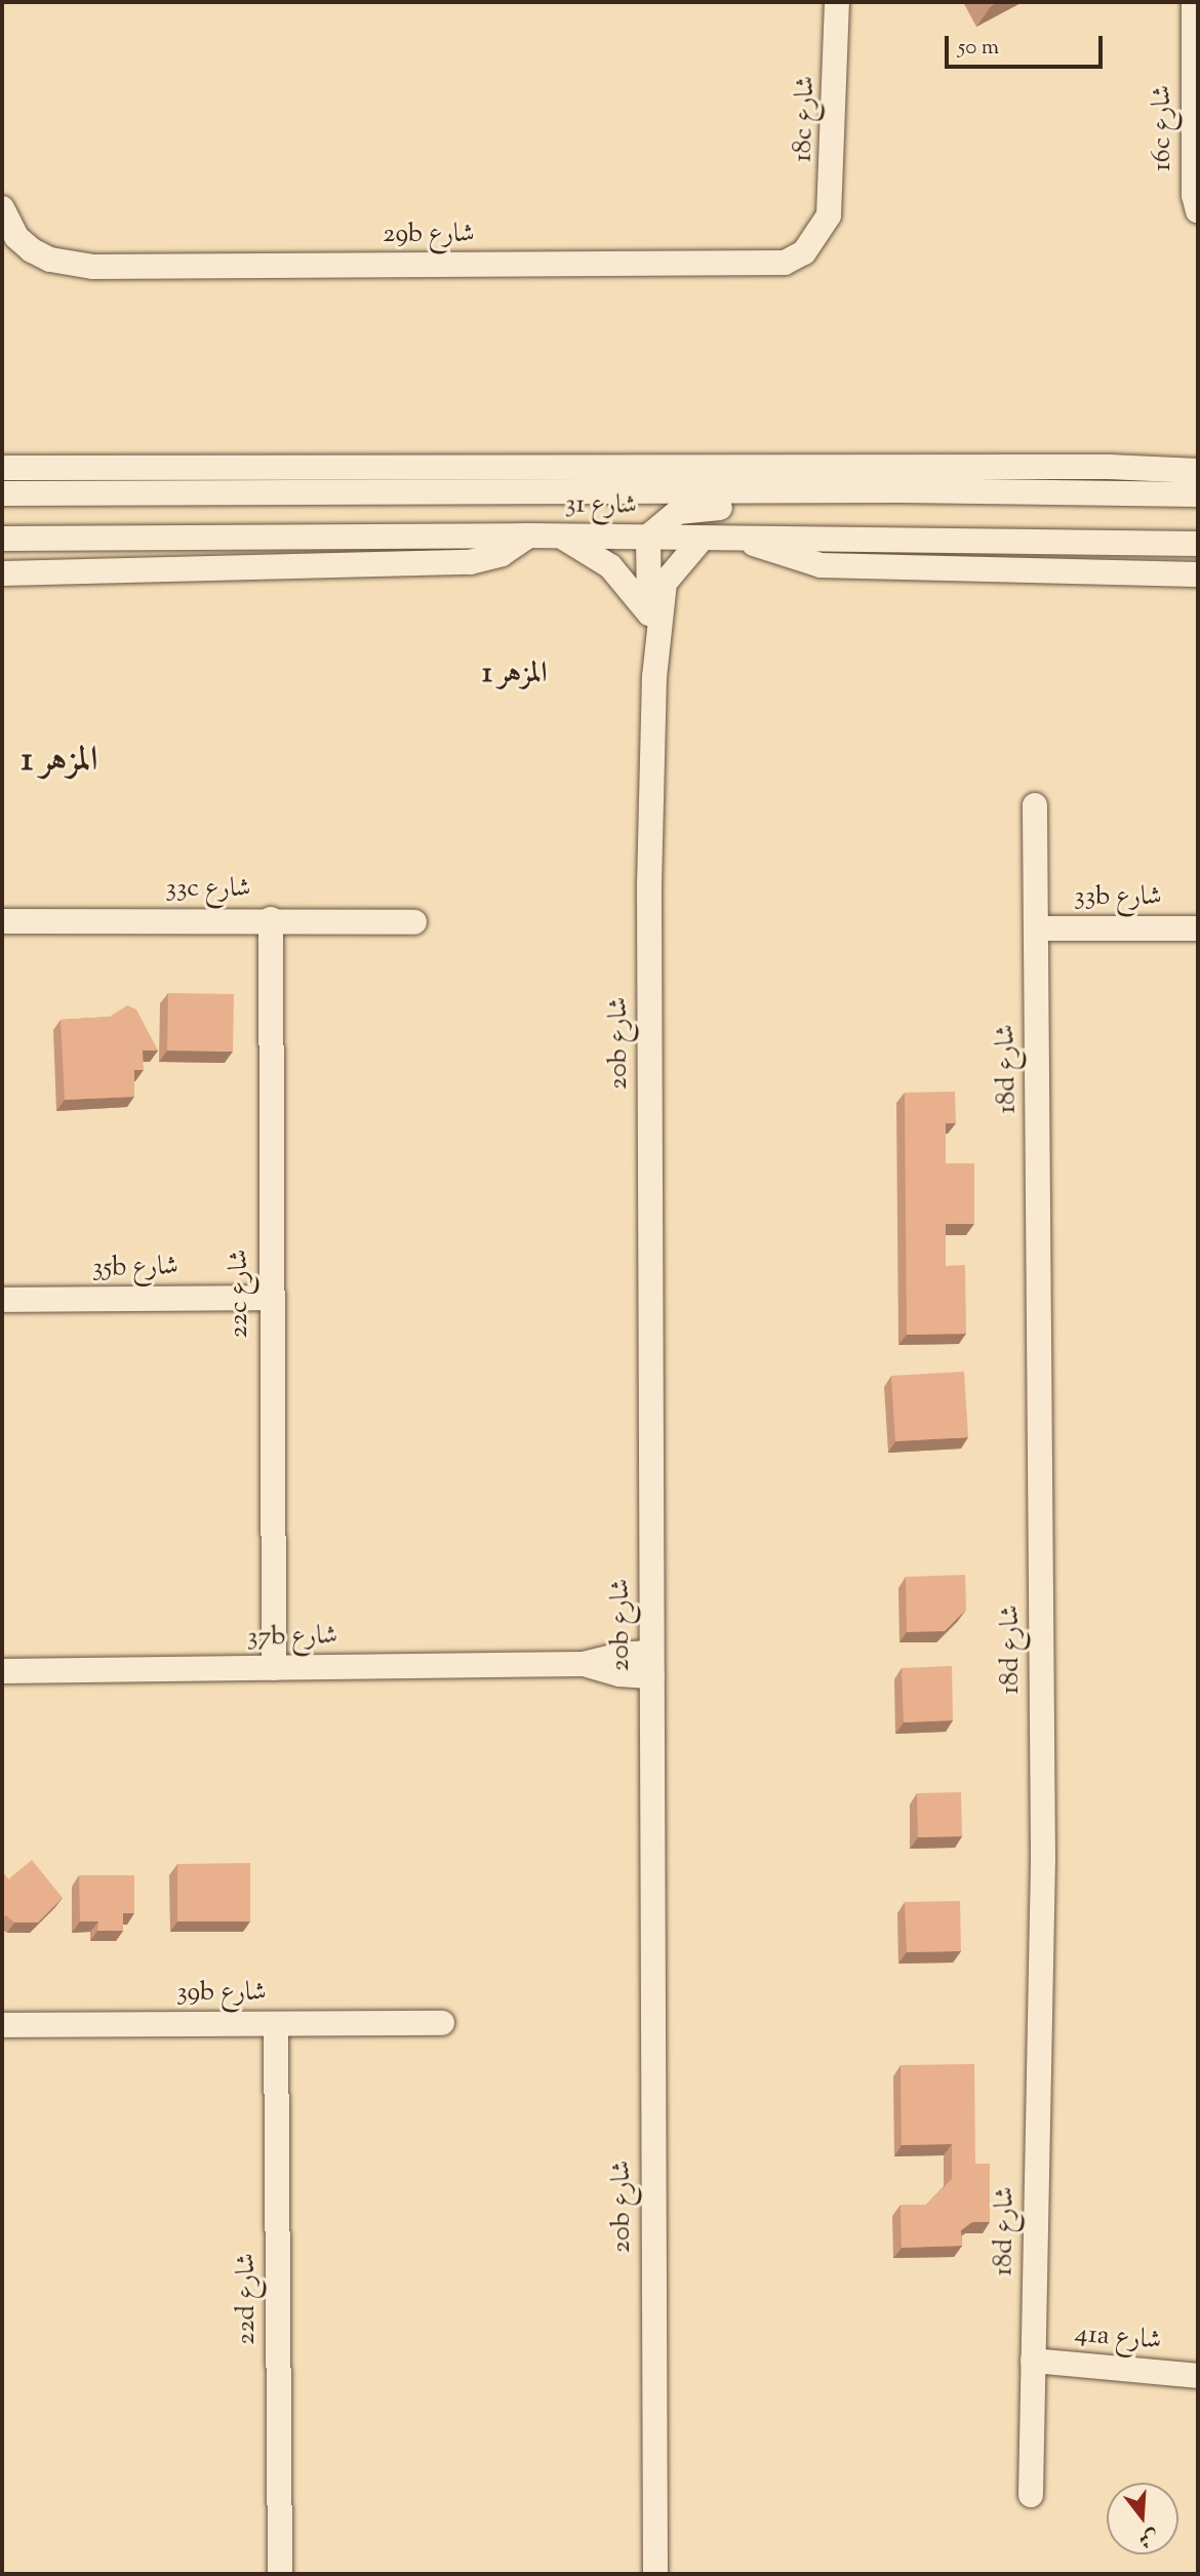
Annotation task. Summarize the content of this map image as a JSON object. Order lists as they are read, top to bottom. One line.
{"streets":{"street":["18c شارع","16c شارع","29b شارع","شارع 31","33c شارع","33b شارع","20b شارع","18d شارع","35b شارع","22c شارع","37b شارع","39b شارع","22d شارع","41a شارع"]},"crossings":[["18c شارع","29b شارع"],["شارع 31","20b شارع"],["33c شارع","22c شارع"],["33b شارع","18d شارع"],["20b شارع","37b شارع"],["18d شارع","41a شارع"],["35b شارع","22c شارع"],["22c شارع","37b شارع"],["39b شارع","22d شارع"]],"districts":["المزهر 1","المزهر 1"],"scale_bar":"50 m","north":"bottom"}
